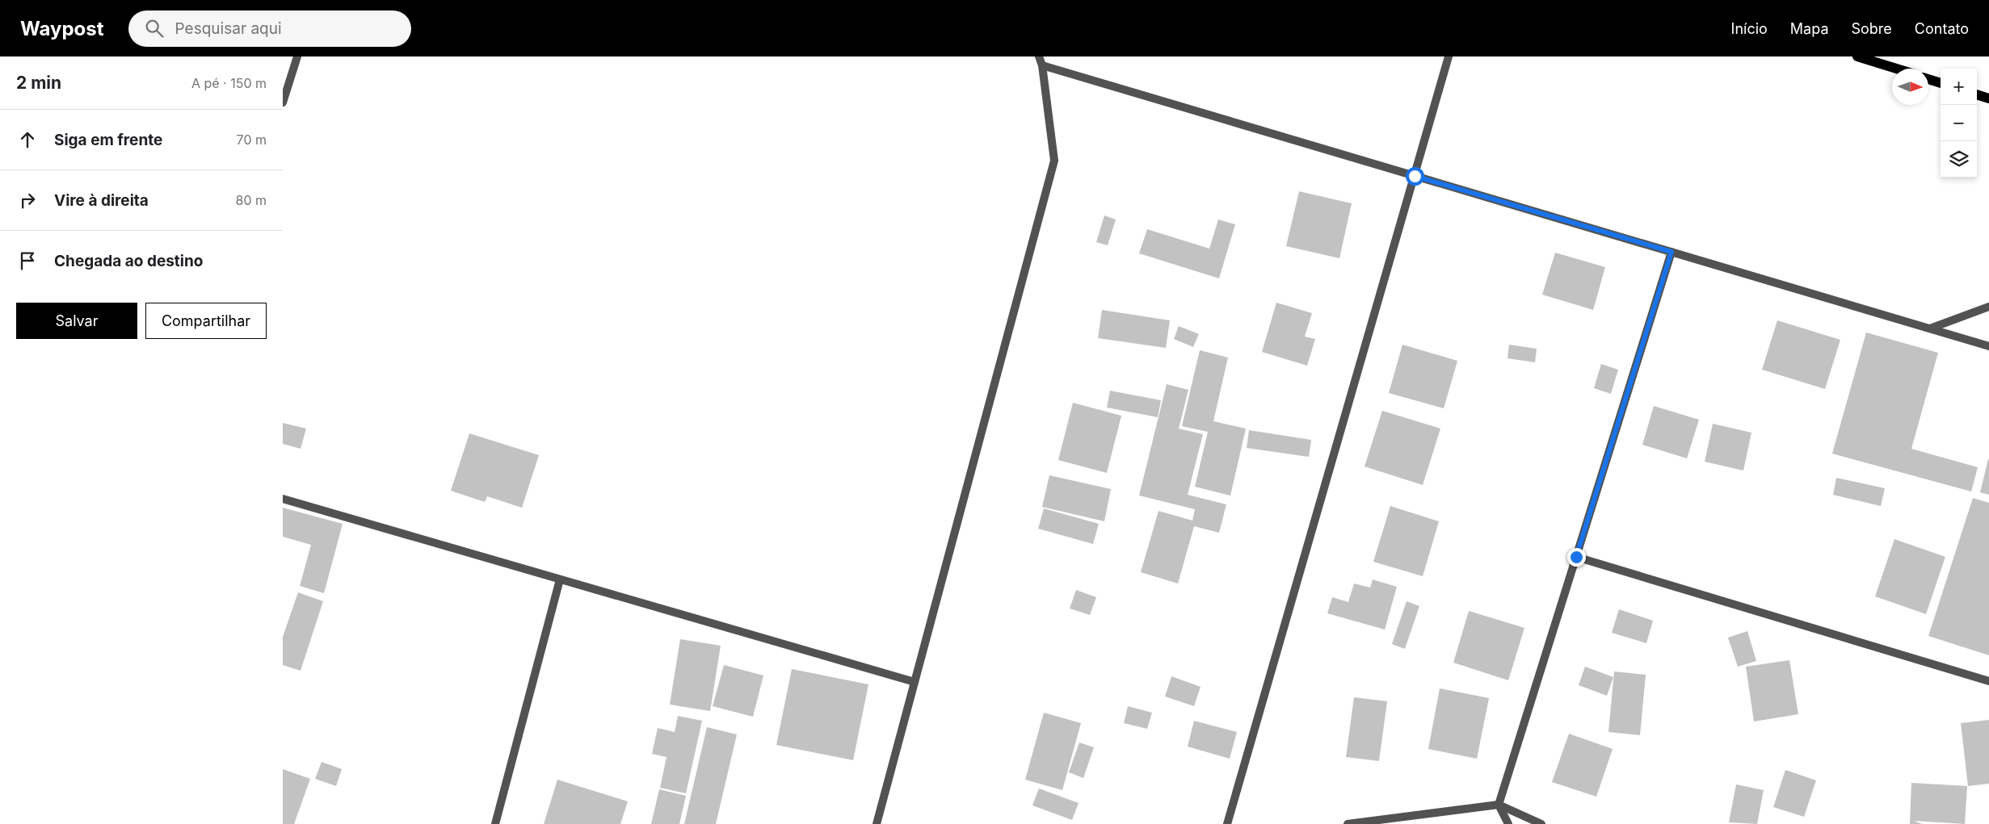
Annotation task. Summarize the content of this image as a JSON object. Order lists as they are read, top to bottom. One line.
{"north":"right","page":{"header":"Waypost","search":"Pesquisar aqui","nav":["Início","Mapa","Sobre","Contato"],"heading":["2 min","A pé · 150 m"],"map_buttons":["+","−"],"list":[["Siga em frente","70 m"],["Vire à direita","80 m"],"Chegada ao destino"],"buttons":["Salvar","Compartilhar"]}}
